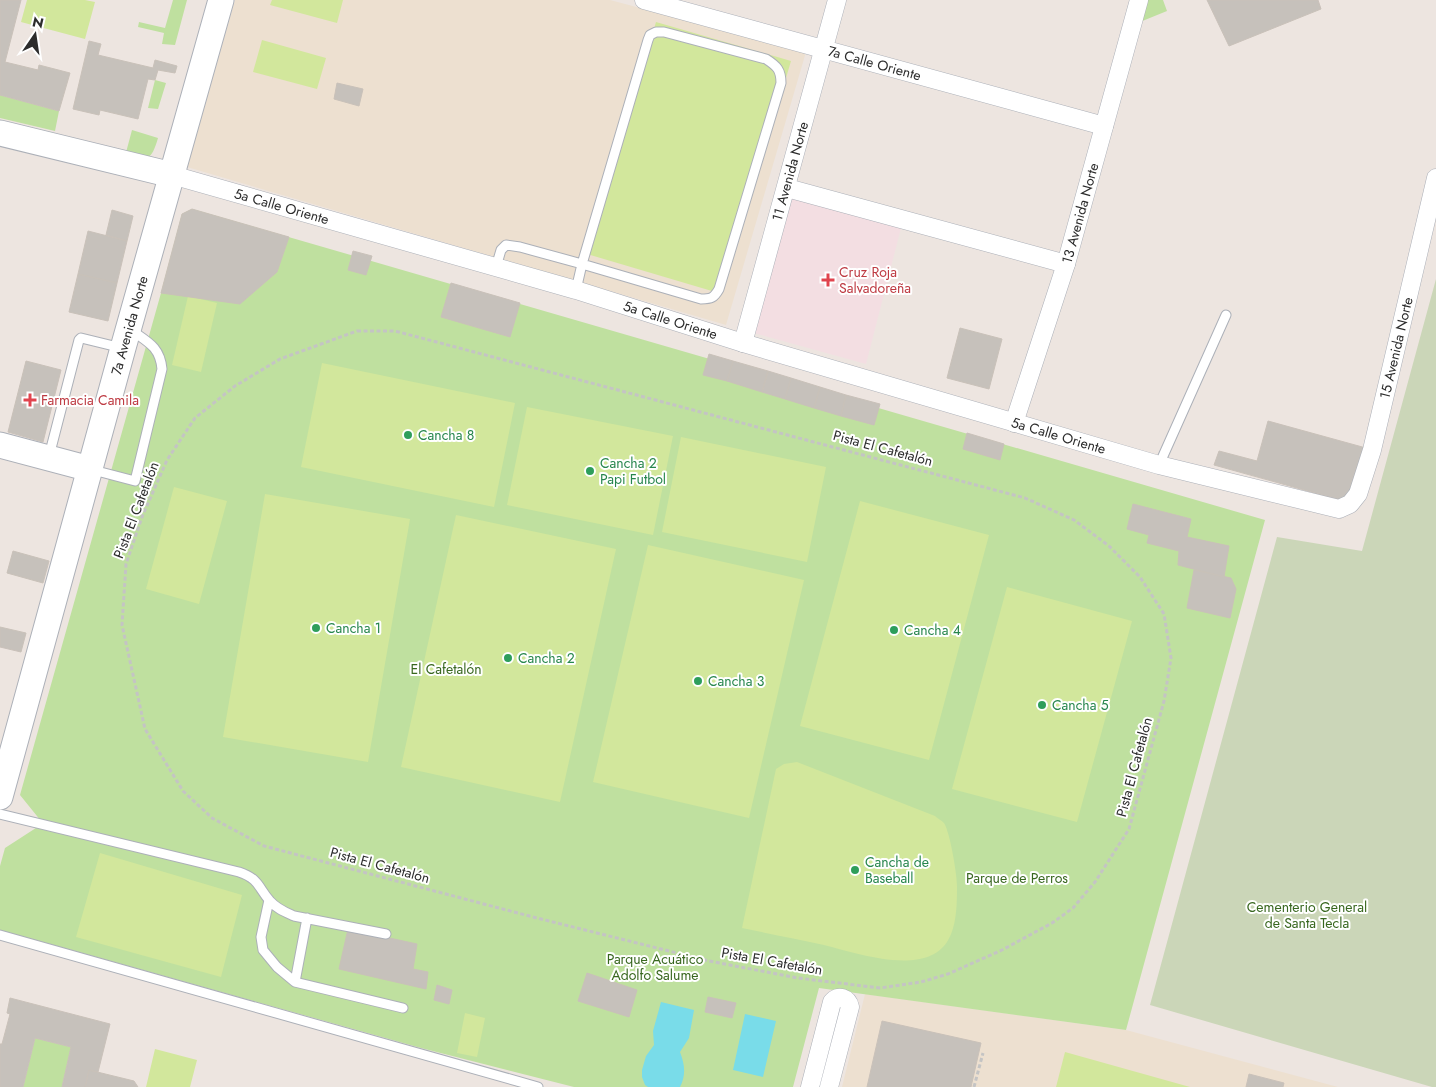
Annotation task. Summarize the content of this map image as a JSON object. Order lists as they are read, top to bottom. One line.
{"streets":{"street":["7a Calle Oriente","11 Avenida Norte","5a Calle Oriente","13 Avenida Norte","7a Avenida Norte","15 Avenida Norte"],"path":["Pista El Cafetalón"]},"crossings":[["7a Calle Oriente","11 Avenida Norte"],["7a Calle Oriente","13 Avenida Norte"],["11 Avenida Norte","5a Calle Oriente"],["5a Calle Oriente","13 Avenida Norte"],["5a Calle Oriente","7a Avenida Norte"],["5a Calle Oriente","15 Avenida Norte"]],"parks":["El Cafetalón","Parque de Perros","Cementerio General de Santa Tecla","Parque Acuático Adolfo Salume"],"places":{"health":["Cruz Roja Salvadoreña","Farmacia Camila"],"other":["Cancha 8","Cancha 2 Papi Futbol","Cancha 1","Cancha 4","Cancha 2","Cancha 3","Cancha 5","Cancha de Baseball"]},"north":"top"}
